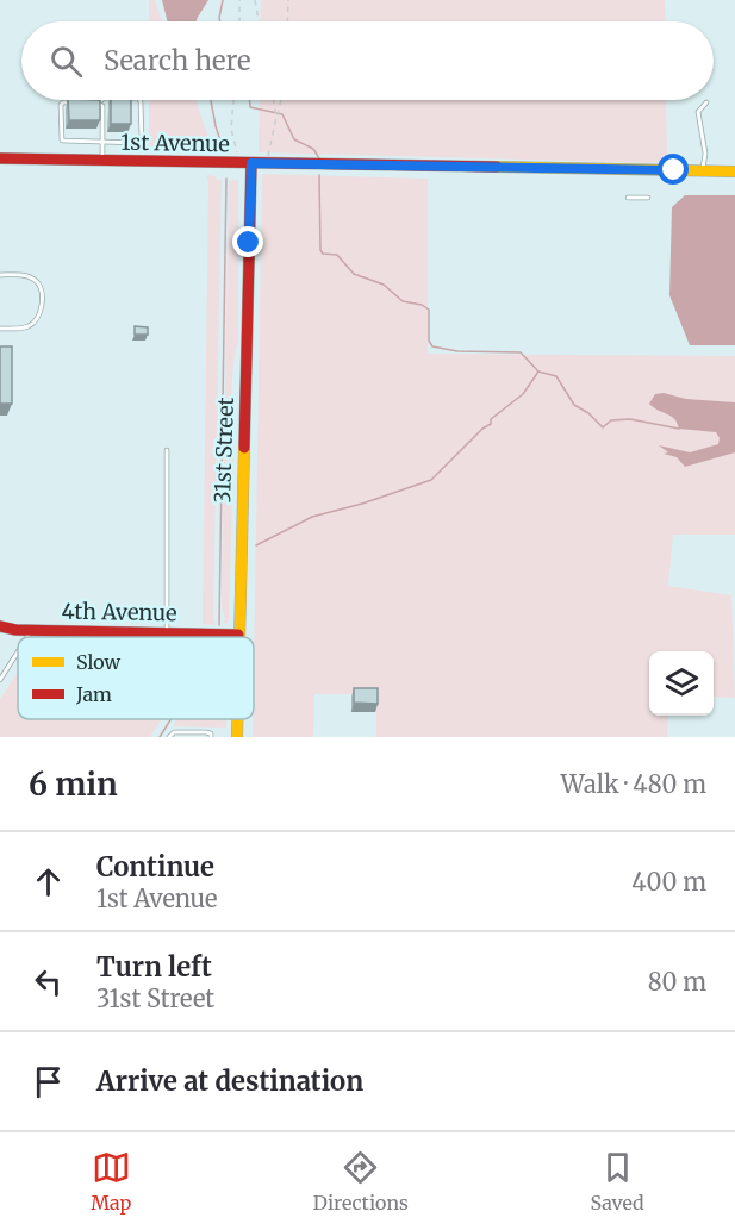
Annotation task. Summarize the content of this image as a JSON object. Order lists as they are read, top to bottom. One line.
{"streets":{"street":["1st Avenue","31st Street","4th Avenue"]},"crossings":[["1st Avenue","31st Street"],["31st Street","4th Avenue"]],"legend":["Slow","Jam"],"page":{"search":"Search here","heading":["6 min","Walk · 480 m"],"list":[["Continue","1st Avenue","400 m"],["Turn left","31st Street","80 m"],"Arrive at destination"],"nav":["Map","Directions","Saved"]}}
